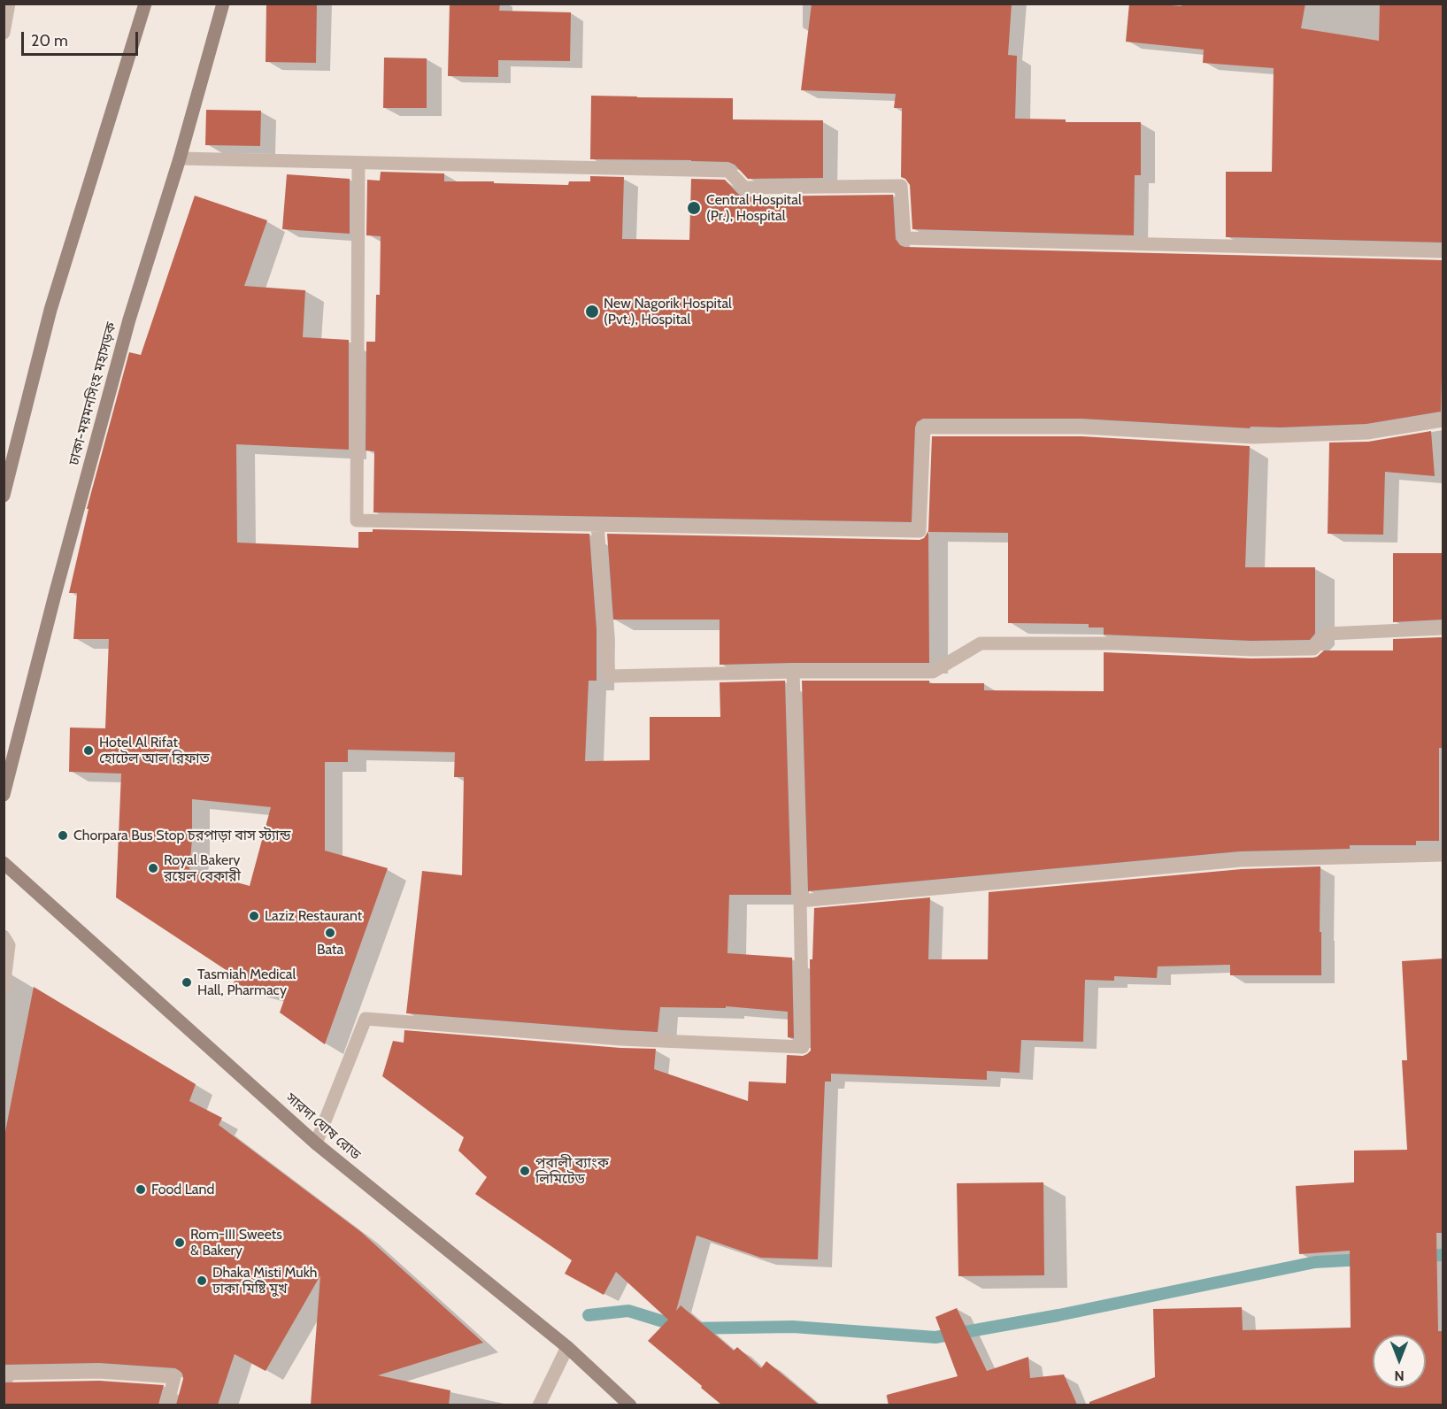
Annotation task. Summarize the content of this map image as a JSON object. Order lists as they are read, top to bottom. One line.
{"streets":{"main road":["ঢাকা-ময়মনসিংহ মহাসড়ক","সারদা ঘোষ রোড"]},"places":["Central Hospital (Pr.), Hospital","New Nagorik Hospital (Pvt.), Hospital","Hotel Al Rifat হোটেল আল রিফাত","Chorpara Bus Stop চরপাড়া বাস স্ট্যান্ড","Royal Bakery রয়েল বেকারী","Laziz Restaurant","Bata","Tasmiah Medical Hall, Pharmacy","পূবালী ব্যাংক লিমিটেড","Food Land","Rom-III Sweets & Bakery","Dhaka Misti Mukh ঢাকা মিষ্টি মুখ"],"scale_bar":"20 m","north":"bottom"}
